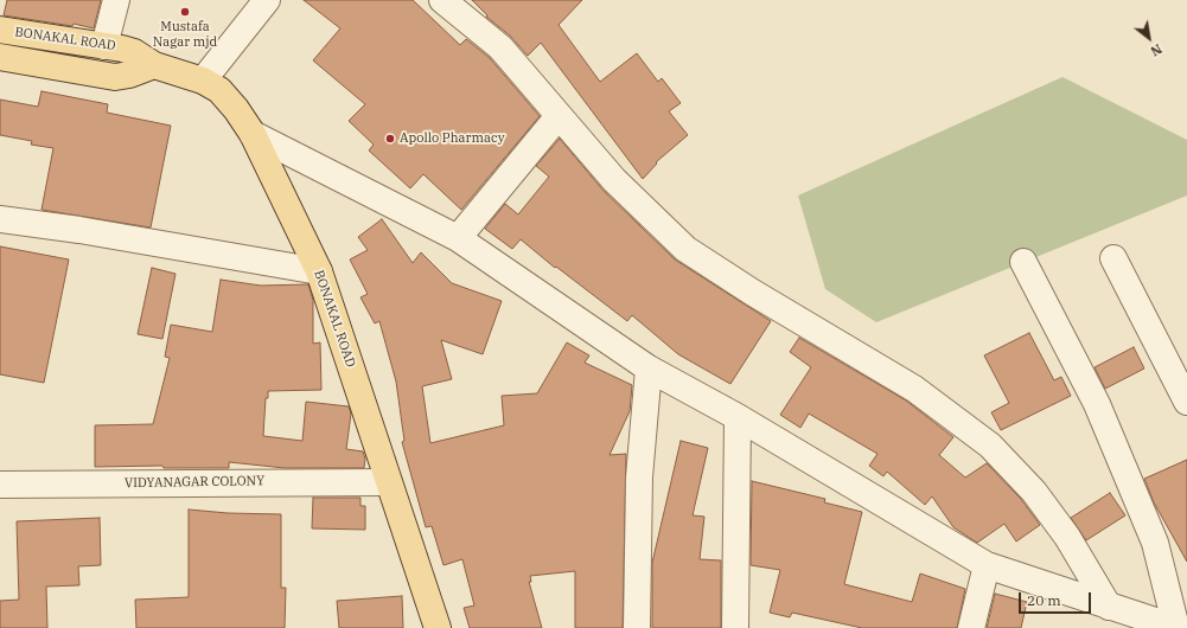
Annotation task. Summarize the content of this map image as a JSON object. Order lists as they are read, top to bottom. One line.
{"streets":{"main road":["BONAKAL ROAD"],"street":["VIDYANAGAR COLONY"]},"crossings":[["BONAKAL ROAD","VIDYANAGAR COLONY"]],"places":["Mustafa Nagar mjd","Apollo Pharmacy"],"scale_bar":"20 m","north":"bottom right"}
